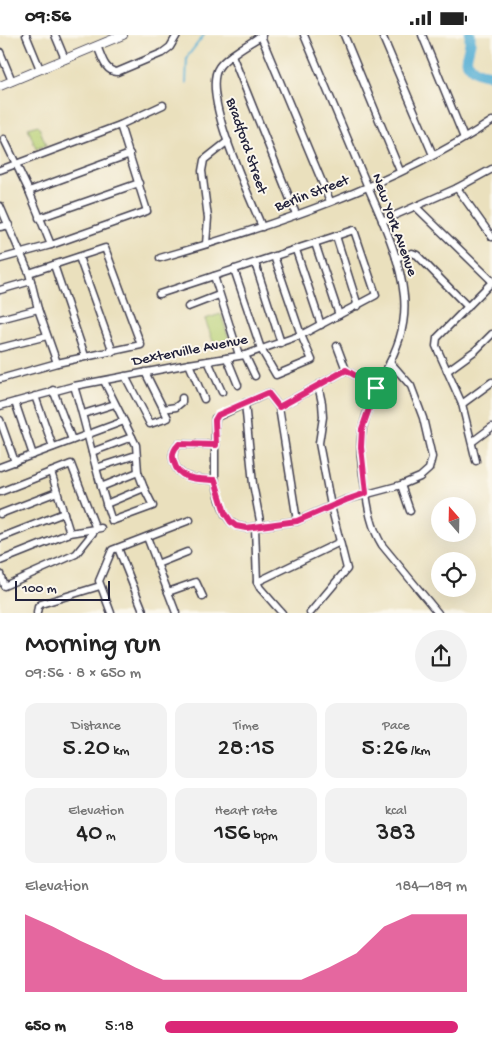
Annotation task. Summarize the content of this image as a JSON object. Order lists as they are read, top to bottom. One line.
{"streets":{"street":["Bradford Street","Berlin Street","New York Avenue","Dexterville Avenue"]},"crossings":[["Bradford Street","Berlin Street"],["Berlin Street","New York Avenue"]],"scale_bar":"100 m","north":"top","page":{"status":"09:56","scale":"100 m","heading":["Morning run","09:56 · 8 × 650 m"],"stats":[["Distance","5.20 km"],["Time","28:15"],["Pace","5:26 /km"],["Elevation","40 m"],["Heart rate","156 bpm"],["kcal","383"]],"chart":["Elevation","184–189 m"],"list":[{"name":"650 m","note":"5:18"}]}}
